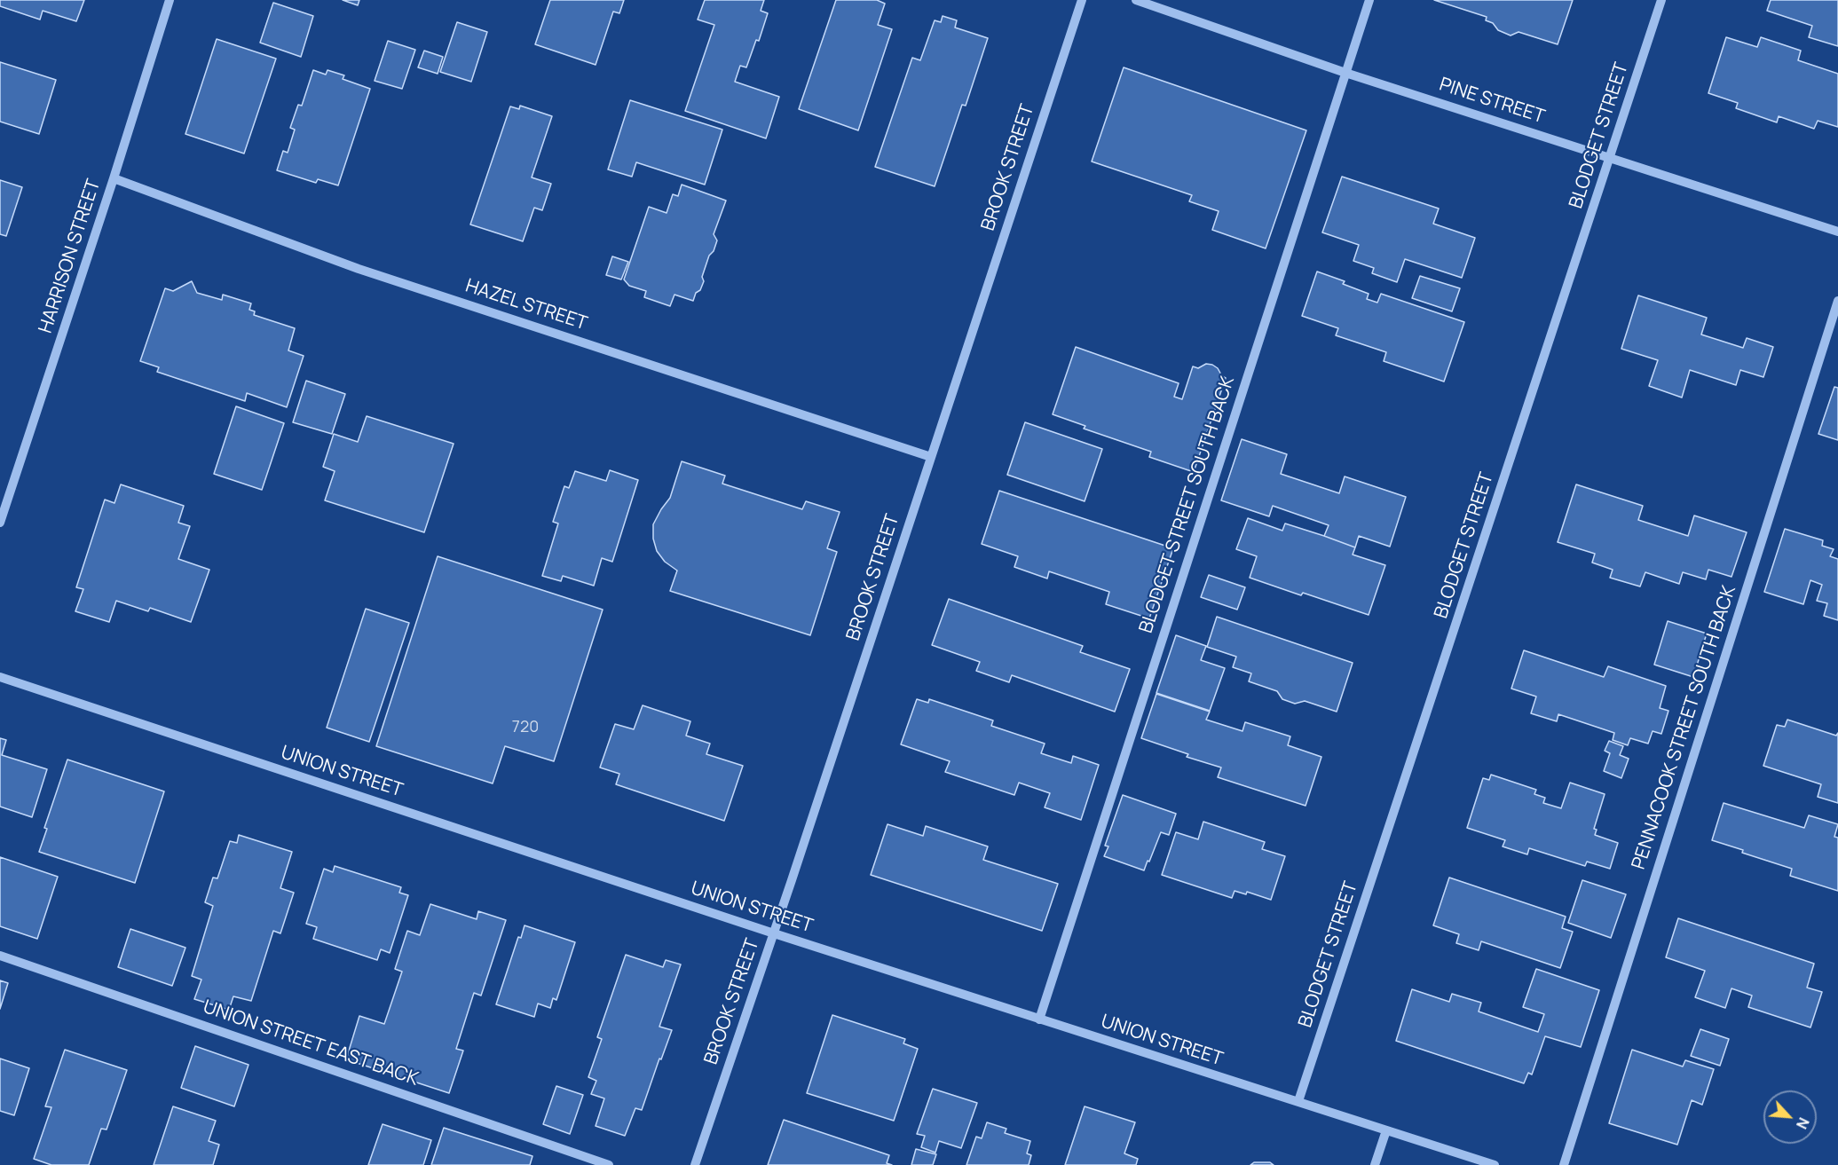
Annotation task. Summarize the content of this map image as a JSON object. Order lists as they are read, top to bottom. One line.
{"streets":{"street":["PINE STREET","BLODGET STREET","BROOK STREET","HARRISON STREET","HAZEL STREET","BLODGET STREET SOUTH BACK","PENNACOOK STREET SOUTH BACK","UNION STREET","UNION STREET EAST BACK"]},"crossings":[["PINE STREET","BLODGET STREET"],["PINE STREET","BLODGET STREET SOUTH BACK"],["BLODGET STREET","UNION STREET"],["BROOK STREET","HAZEL STREET"],["BROOK STREET","UNION STREET"],["HARRISON STREET","HAZEL STREET"],["BLODGET STREET SOUTH BACK","UNION STREET"]],"house_numbers":["720"],"north":"bottom right"}
